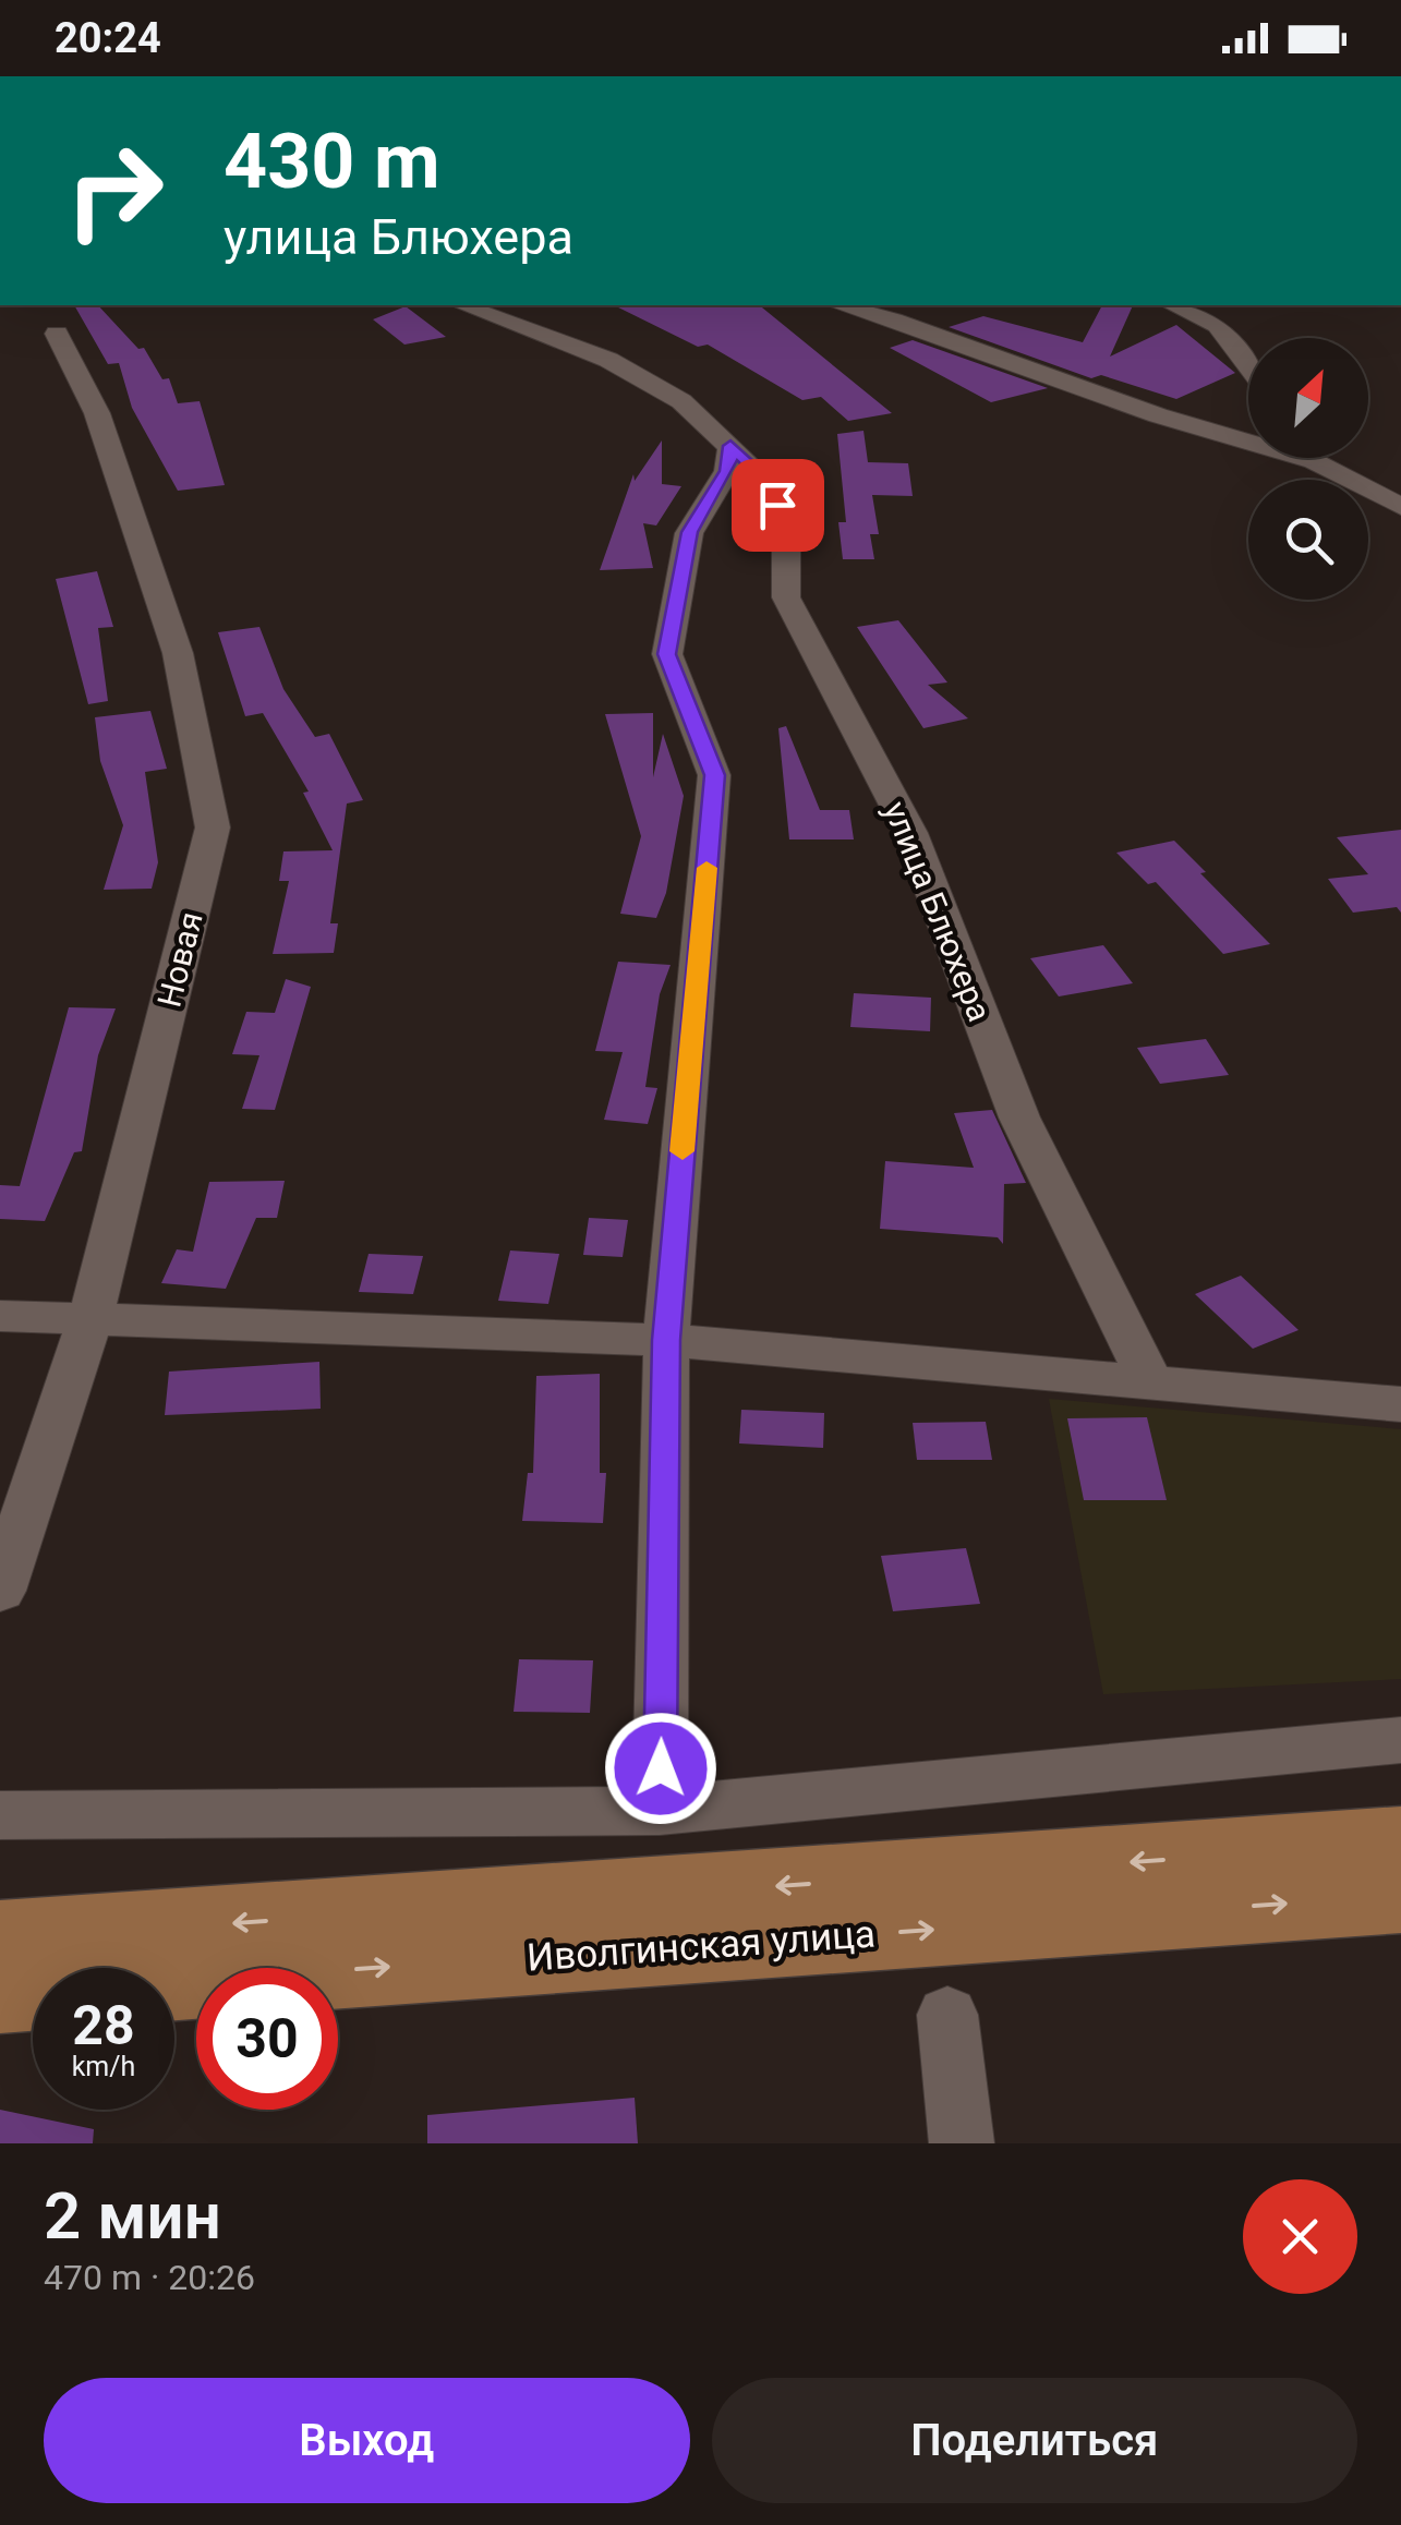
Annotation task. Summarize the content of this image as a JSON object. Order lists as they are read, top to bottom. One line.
{"streets":{"main road":["Иволгинская улица"],"street":["улица Блюхера","Новая"]},"north":"top right","page":{"status":"20:24","turn":["430 m","улица Блюхера"],"speed":"28 km/h","limit":"30","heading":["2 мин","470 m · 20:26"],"buttons":["Выход","Поделиться"]}}
